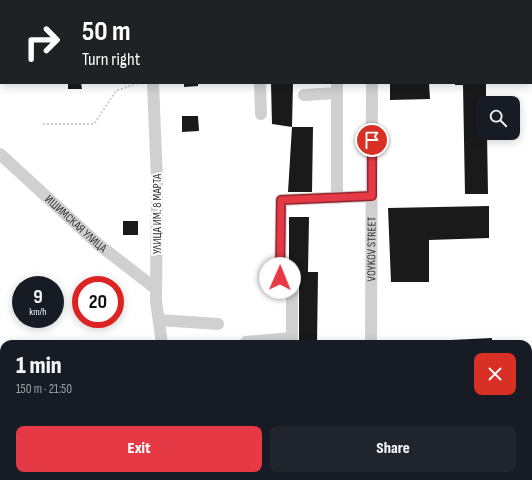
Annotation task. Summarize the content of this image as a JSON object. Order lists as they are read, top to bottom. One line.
{"streets":{"street":["УЛИЦА ИМ. 8 МАРТА","ИШИМСКАЯ УЛИЦА","VOYKOV STREET"]},"crossings":[["УЛИЦА ИМ. 8 МАРТА","ИШИМСКАЯ УЛИЦА"]],"page":{"turn":["50 m","Turn right"],"speed":"9 km/h","limit":"20","heading":["1 min","150 m · 21:50"],"buttons":["Exit","Share"]}}
